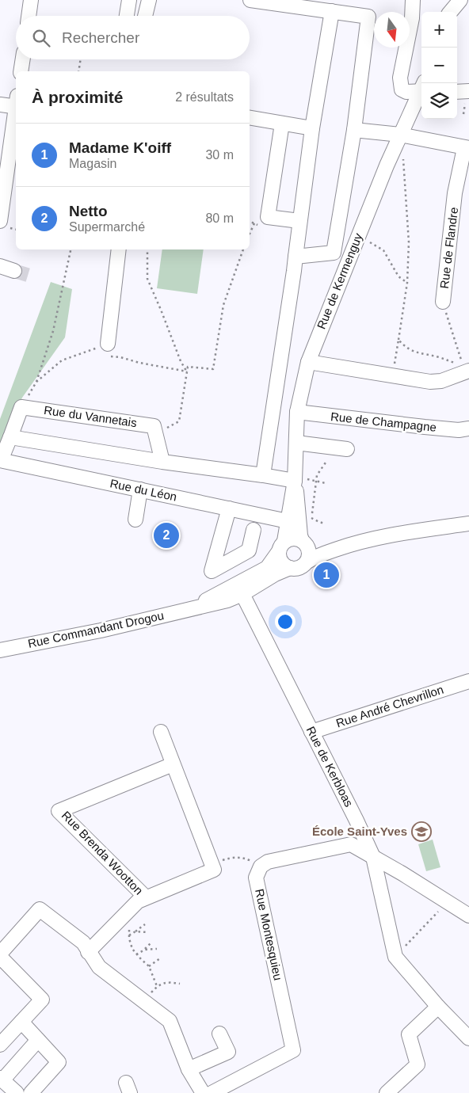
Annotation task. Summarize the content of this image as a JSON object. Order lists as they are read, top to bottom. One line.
{"streets":{"street":["Rue de Flandre","Rue de Kermenguy","Rue du Vannetais","Rue de Champagne","Rue du Léon","Rue Commandant Drogou","Rue André Chevrillon","Rue de Kerbloas","Rue Brenda Wootton","Rue Montesquieu"]},"crossings":[["Rue de Flandre","Rue de Kermenguy"],["Rue de Kermenguy","Rue de Champagne"],["Rue de Kermenguy","Rue du Léon"],["Rue de Kermenguy","Rue Commandant Drogou"],["Rue Commandant Drogou","Rue de Kerbloas"],["Rue André Chevrillon","Rue de Kerbloas"]],"places":{"school or university":["École Saint-Yves"]},"north":"bottom","page":{"map_buttons":["+","−"],"search":"Rechercher","heading":["À proximité","2 résultats"],"list":[{"mark":"1","name":"Madame K'oiff","note":"Magasin","value":"30 m"},{"mark":"2","name":"Netto","note":"Supermarché","value":"80 m"}],"pins":["2","1"]}}
